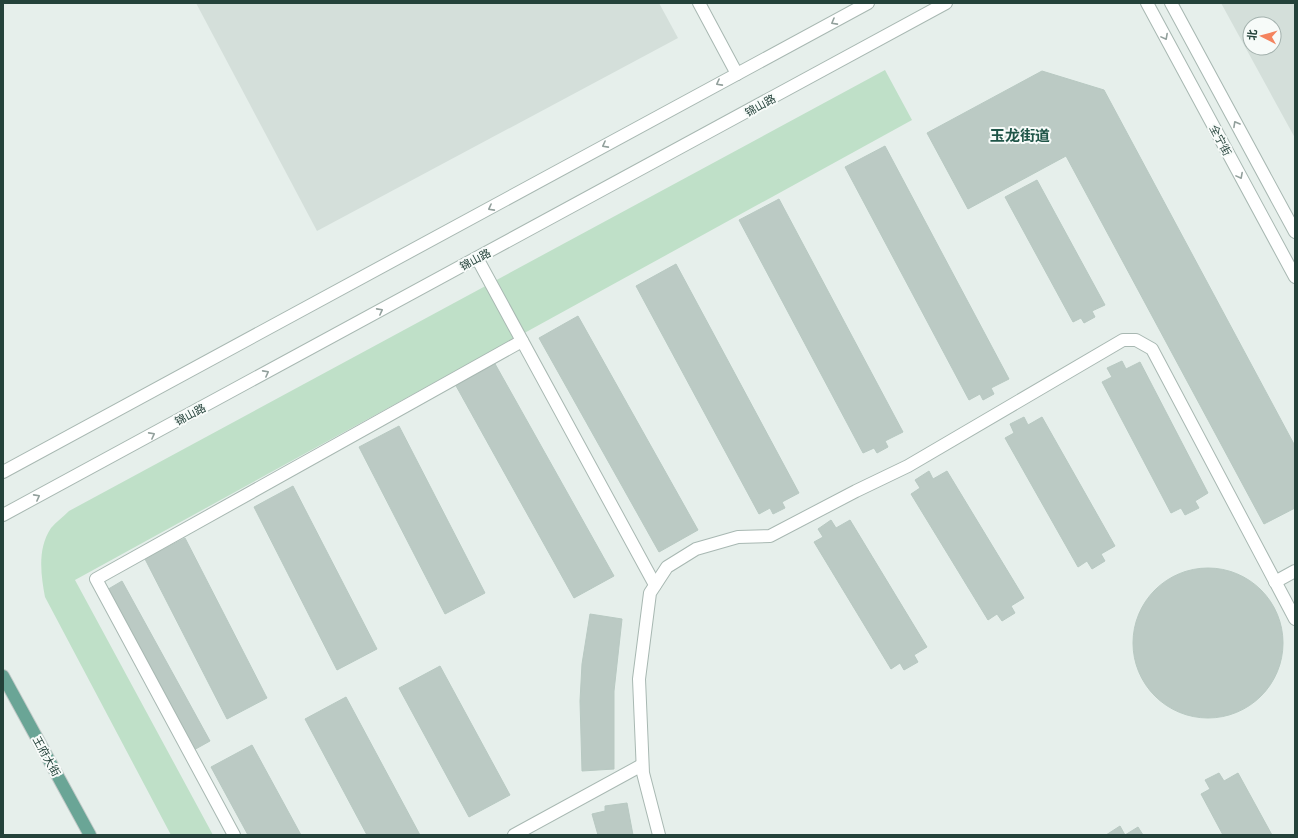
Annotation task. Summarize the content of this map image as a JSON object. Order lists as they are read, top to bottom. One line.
{"streets":{"main road":["王府大街"],"street":["锦山路","全宁街"]},"districts":["玉龙街道"],"north":"left"}
